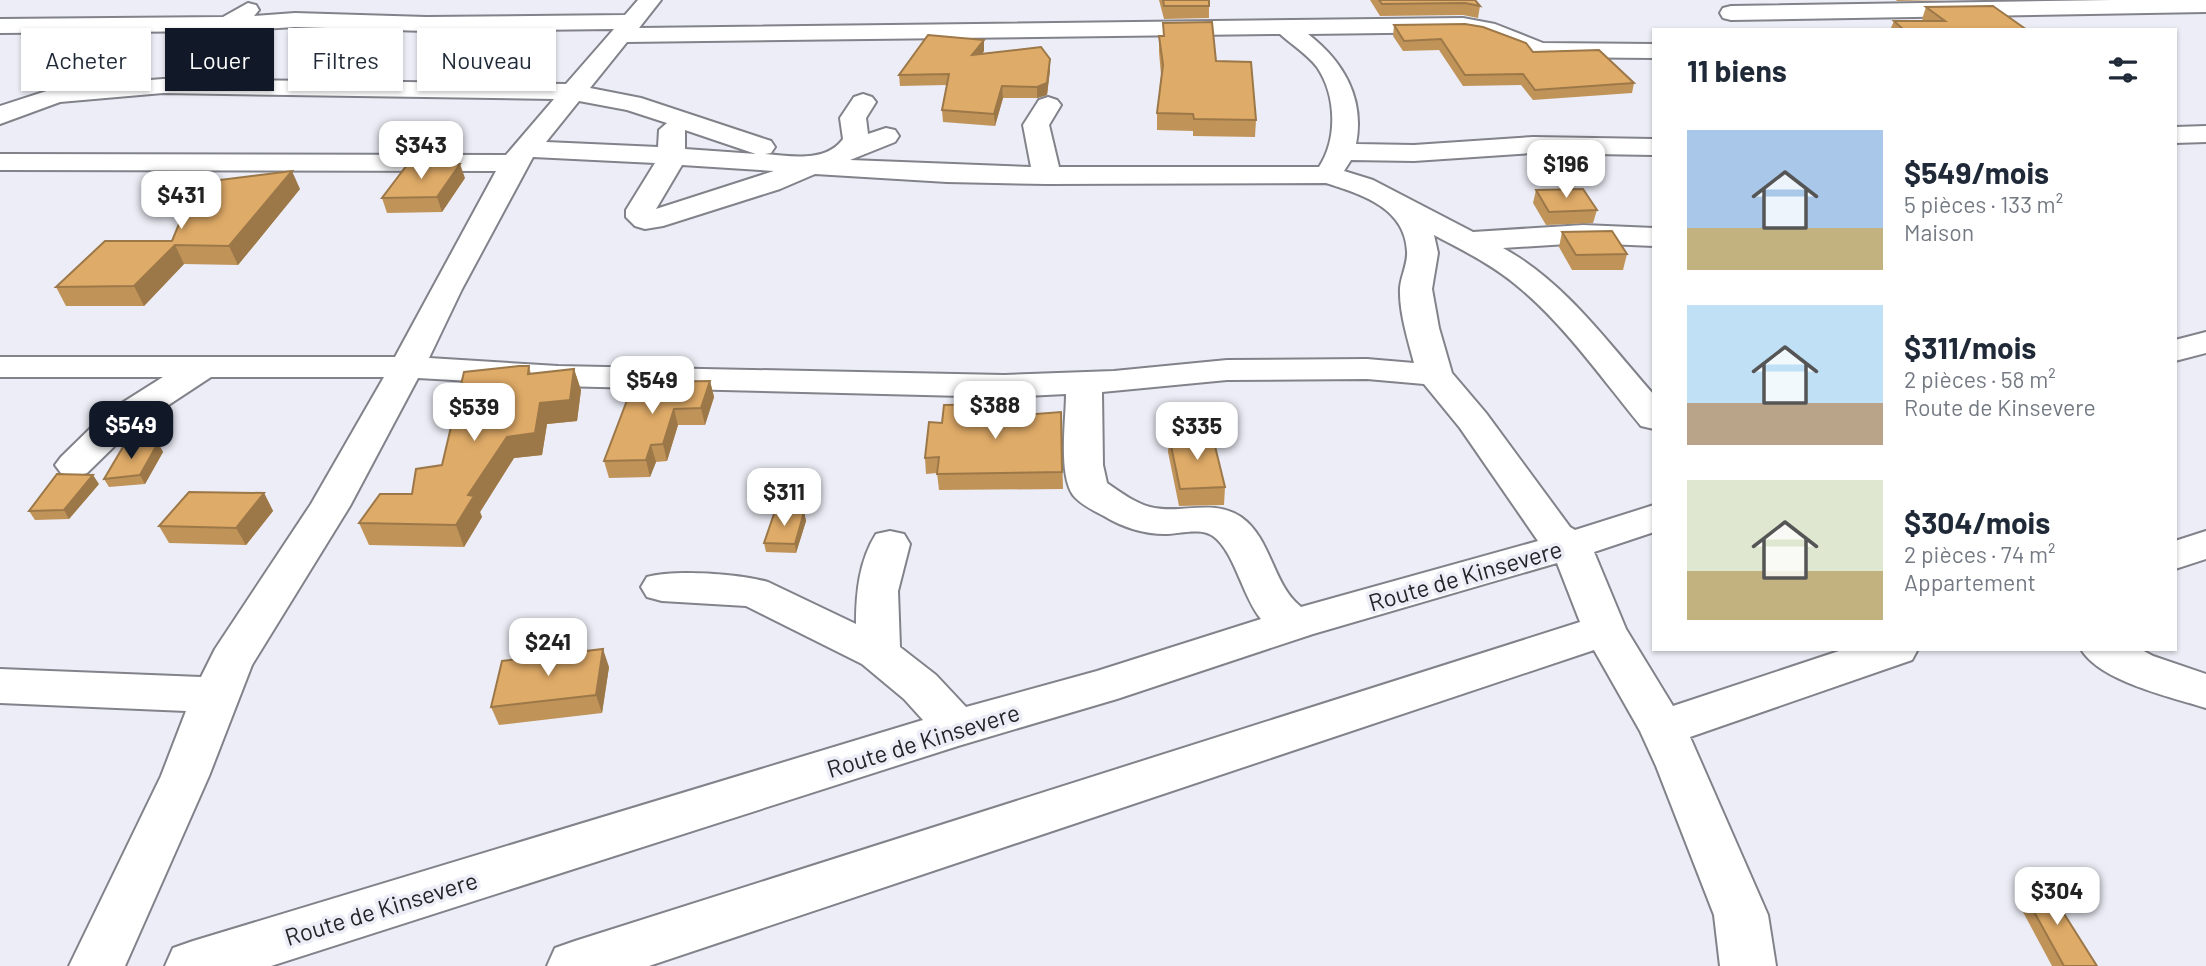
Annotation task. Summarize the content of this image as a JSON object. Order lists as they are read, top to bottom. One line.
{"streets":{"street":["Route de Kinsevere"]},"page":{"chip":["Acheter","Louer","Filtres","Nouveau"],"heading":"11 biens","list":[{"name":"$549/mois","note":"5 pièces · 133 m² · Maison"},{"name":"$311/mois","note":"2 pièces · 58 m² · Route de Kinsevere"},{"name":"$304/mois","note":"2 pièces · 74 m² · Appartement"}],"price":["$343","$196","$431","$549","$388","$539","$549","$335","$311","$241","$304"]}}
